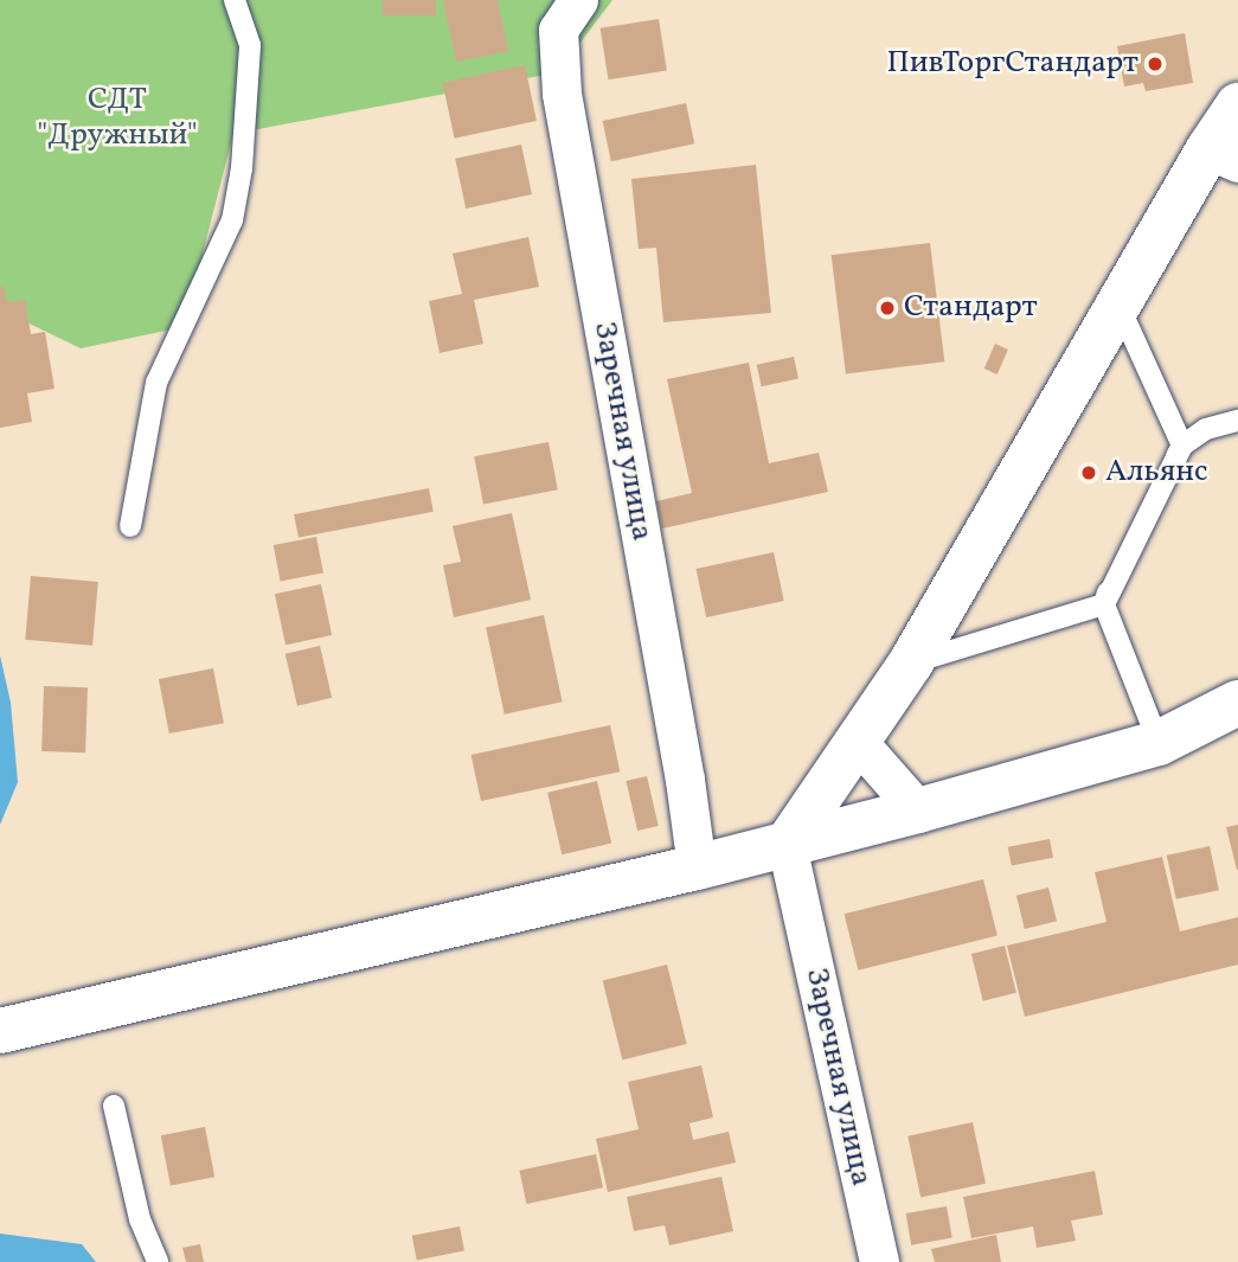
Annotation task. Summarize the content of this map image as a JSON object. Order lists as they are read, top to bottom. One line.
{"streets":{"street":["Заречная улица"]},"parks":["СДТ \"Дружный\""],"places":["ПивТоргСтандарт","Стандарт","Альянс"]}
